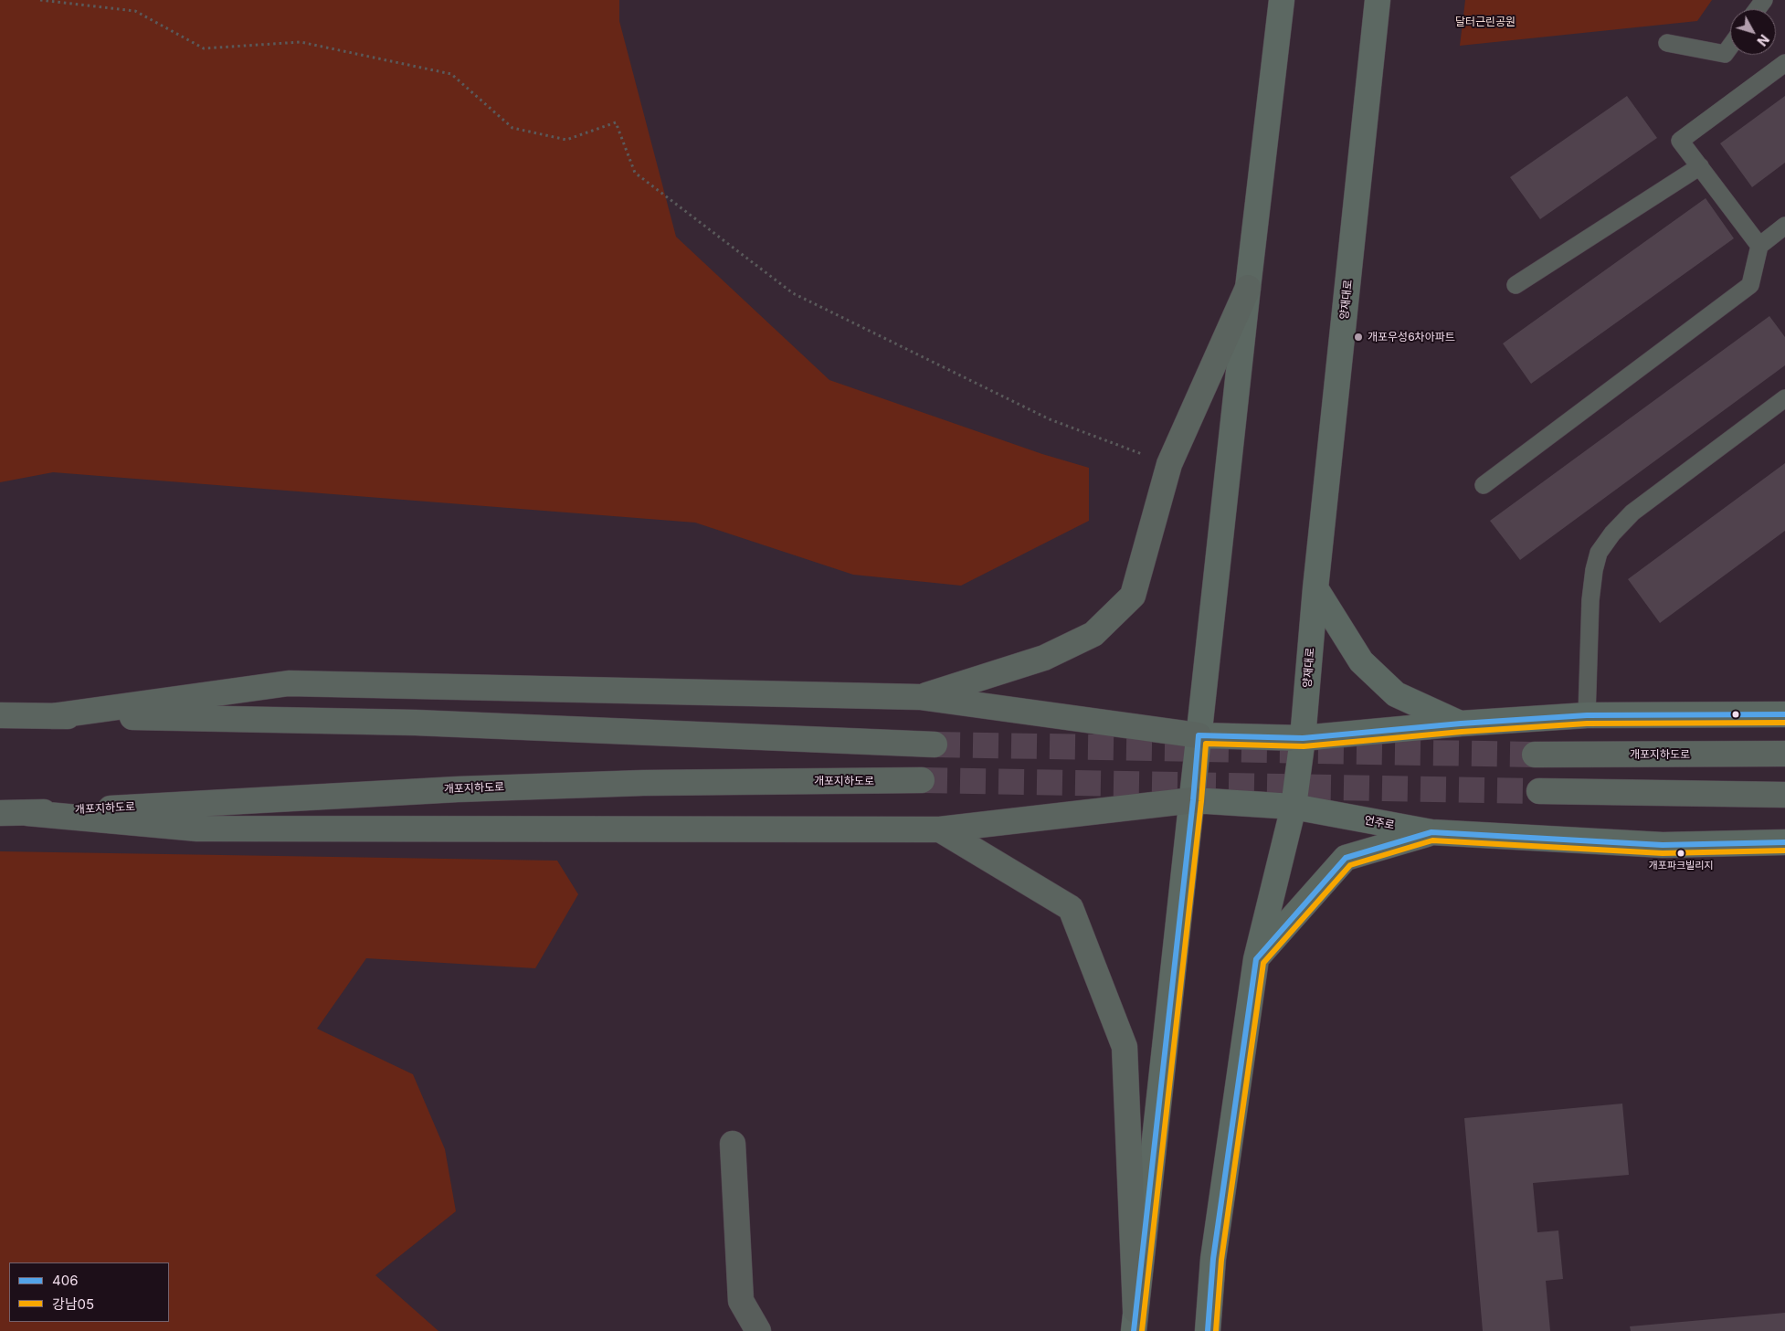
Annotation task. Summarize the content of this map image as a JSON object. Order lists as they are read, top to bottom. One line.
{"streets":{"highway":["개포지하도로"],"main road":["양재대로","언주로"]},"crossings":[["양재대로","언주로"]],"parks":["달터근린공원"],"places":["개포우성6차아파트","개포파크빌리지"],"lines":["transit line 406","transit line 강남05"],"legend":["406","강남05"],"north":"bottom right"}
